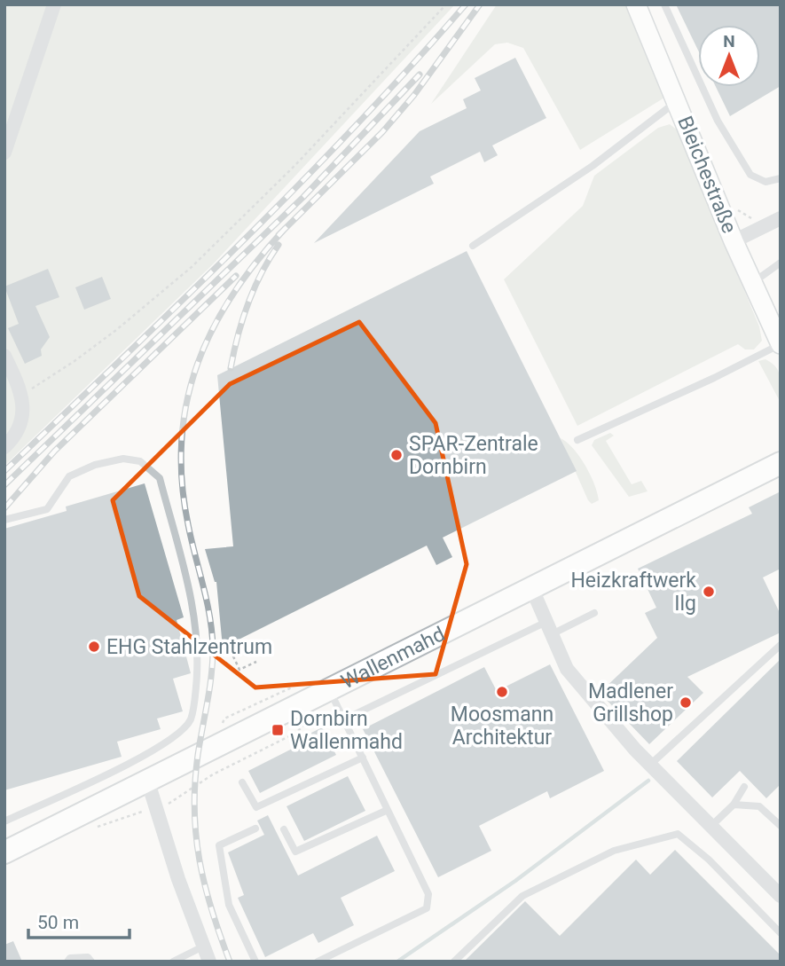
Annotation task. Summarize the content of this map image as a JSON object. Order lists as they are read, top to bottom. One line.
{"streets":{"main road":["Bleichestraße","Wallenmahd"]},"places":{"other":["SPAR-Zentrale Dornbirn","Heizkraftwerk Ilg","EHG Stahlzentrum","Moosmann Architektur","Madlener Grillshop"],"transit":["Dornbirn Wallenmahd"]},"scale_bar":"50 m","north":"top"}
